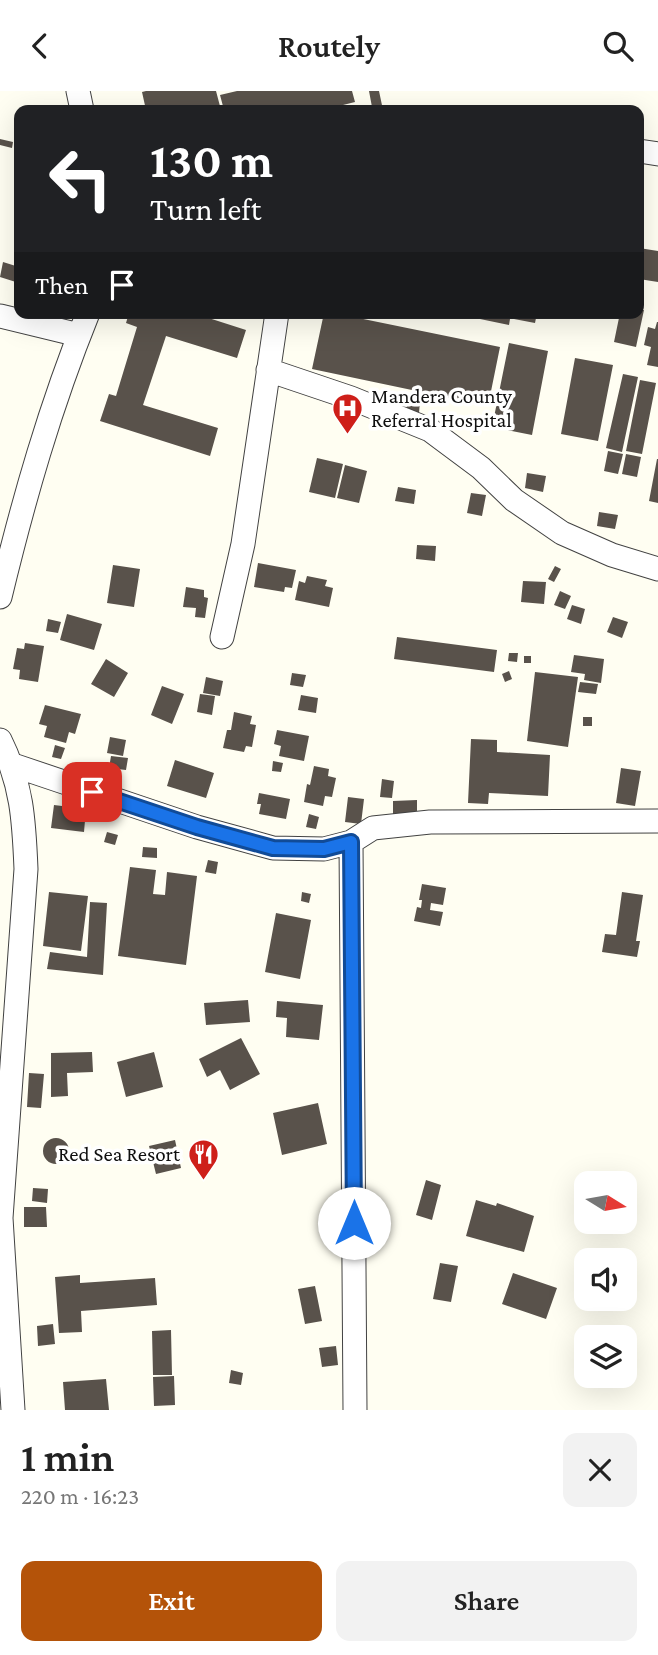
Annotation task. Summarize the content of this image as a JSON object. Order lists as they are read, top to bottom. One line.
{"places":{"hospital":["Mandera County Referral Hospital"],"restaurant":["Red Sea Resort"]},"north":"right","page":{"header":"Routely","turn":["130 m","Turn left"],"then":"Then","heading":["1 min","220 m · 16:23"],"buttons":["Exit","Share"]}}
